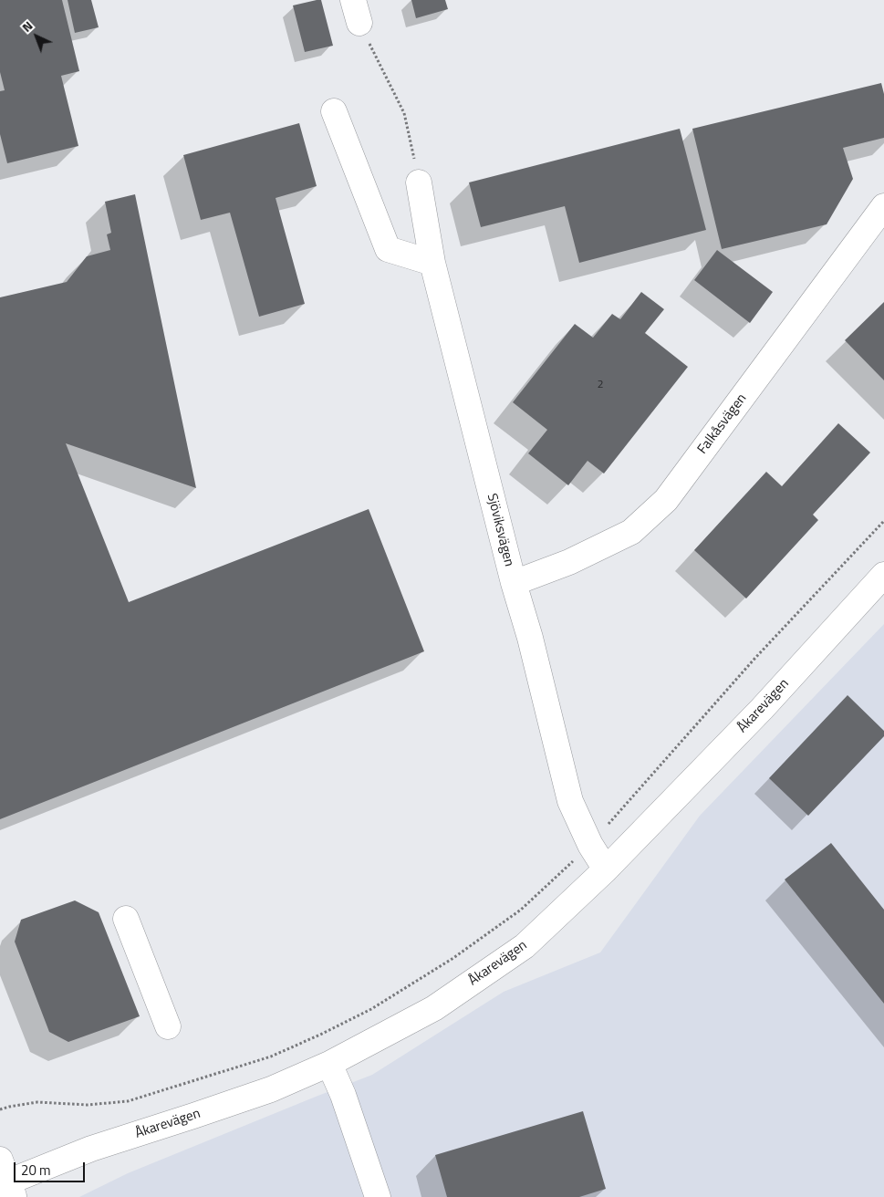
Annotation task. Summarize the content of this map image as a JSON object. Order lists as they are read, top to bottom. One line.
{"streets":{"street":["Falkåsvägen","Sjöviksvägen","Åkarevägen"]},"crossings":[["Falkåsvägen","Sjöviksvägen"],["Sjöviksvägen","Åkarevägen"]],"house_numbers":["2"],"scale_bar":"20 m","north":"top left"}
